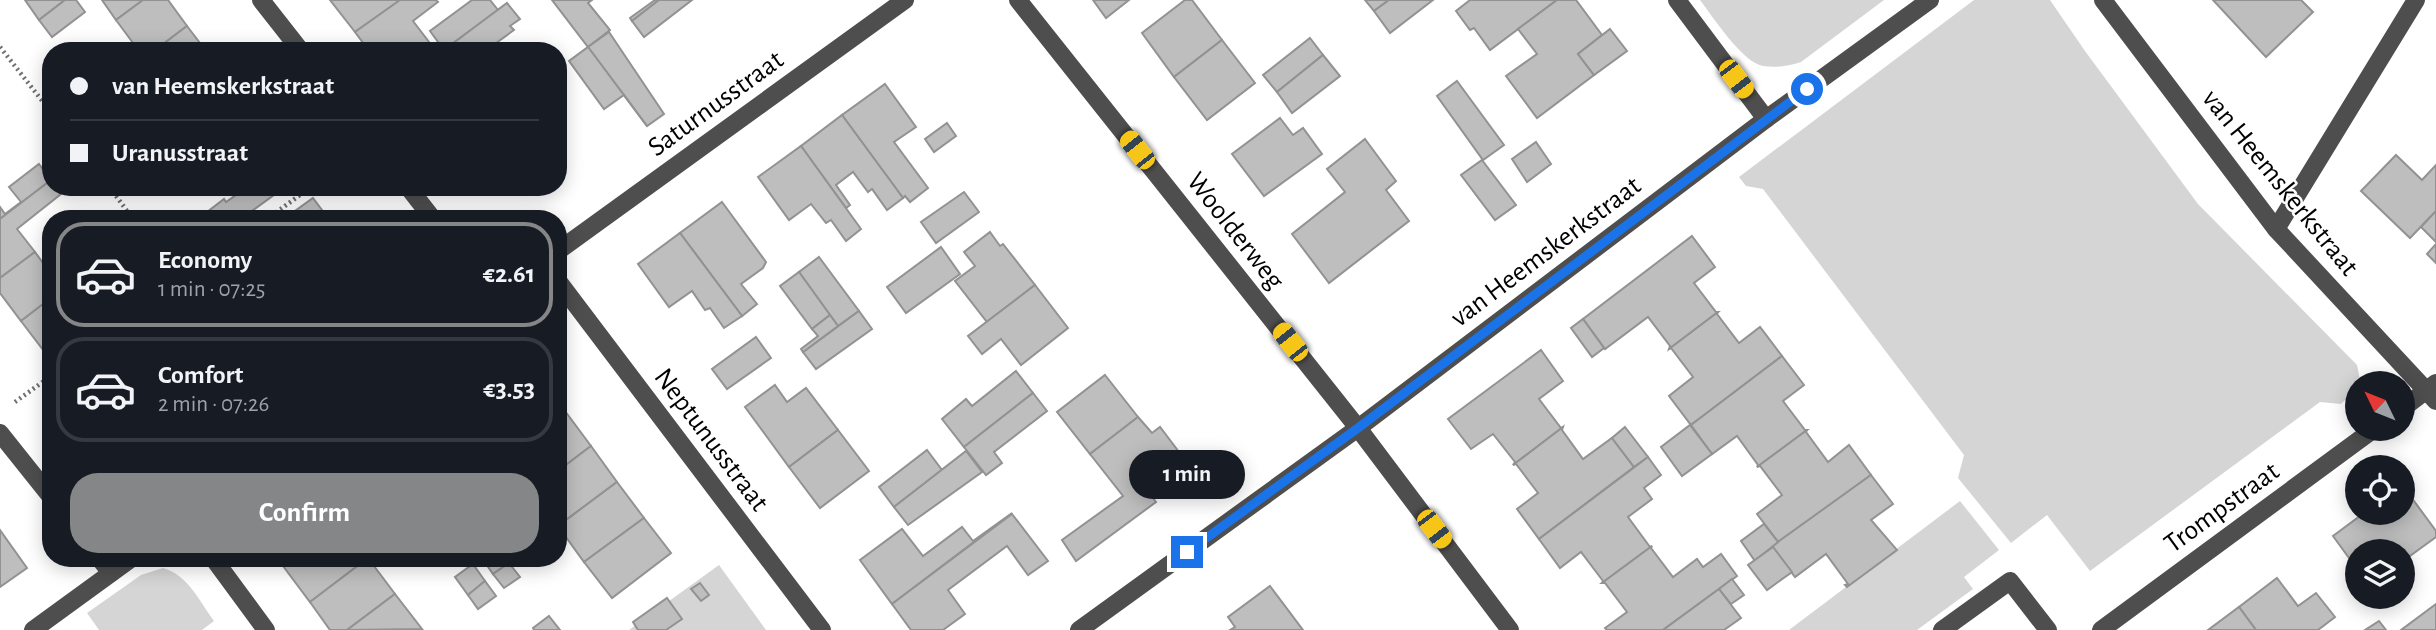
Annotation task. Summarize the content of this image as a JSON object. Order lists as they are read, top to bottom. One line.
{"streets":{"street":["Saturnusstraat","van Heemskerkstraat","Woolderweg","Neptunusstraat","Trompstraat"]},"crossings":[["van Heemskerkstraat","Woolderweg"]],"north":"top left","page":{"banner":["van Heemskerkstraat","Uranusstraat"],"list":[{"name":"Economy","note":"1 min · 07:25","value":"€2.61"},{"name":"Comfort","note":"2 min · 07:26","value":"€3.53"}],"bubble":"1 min","buttons":"Confirm"}}
